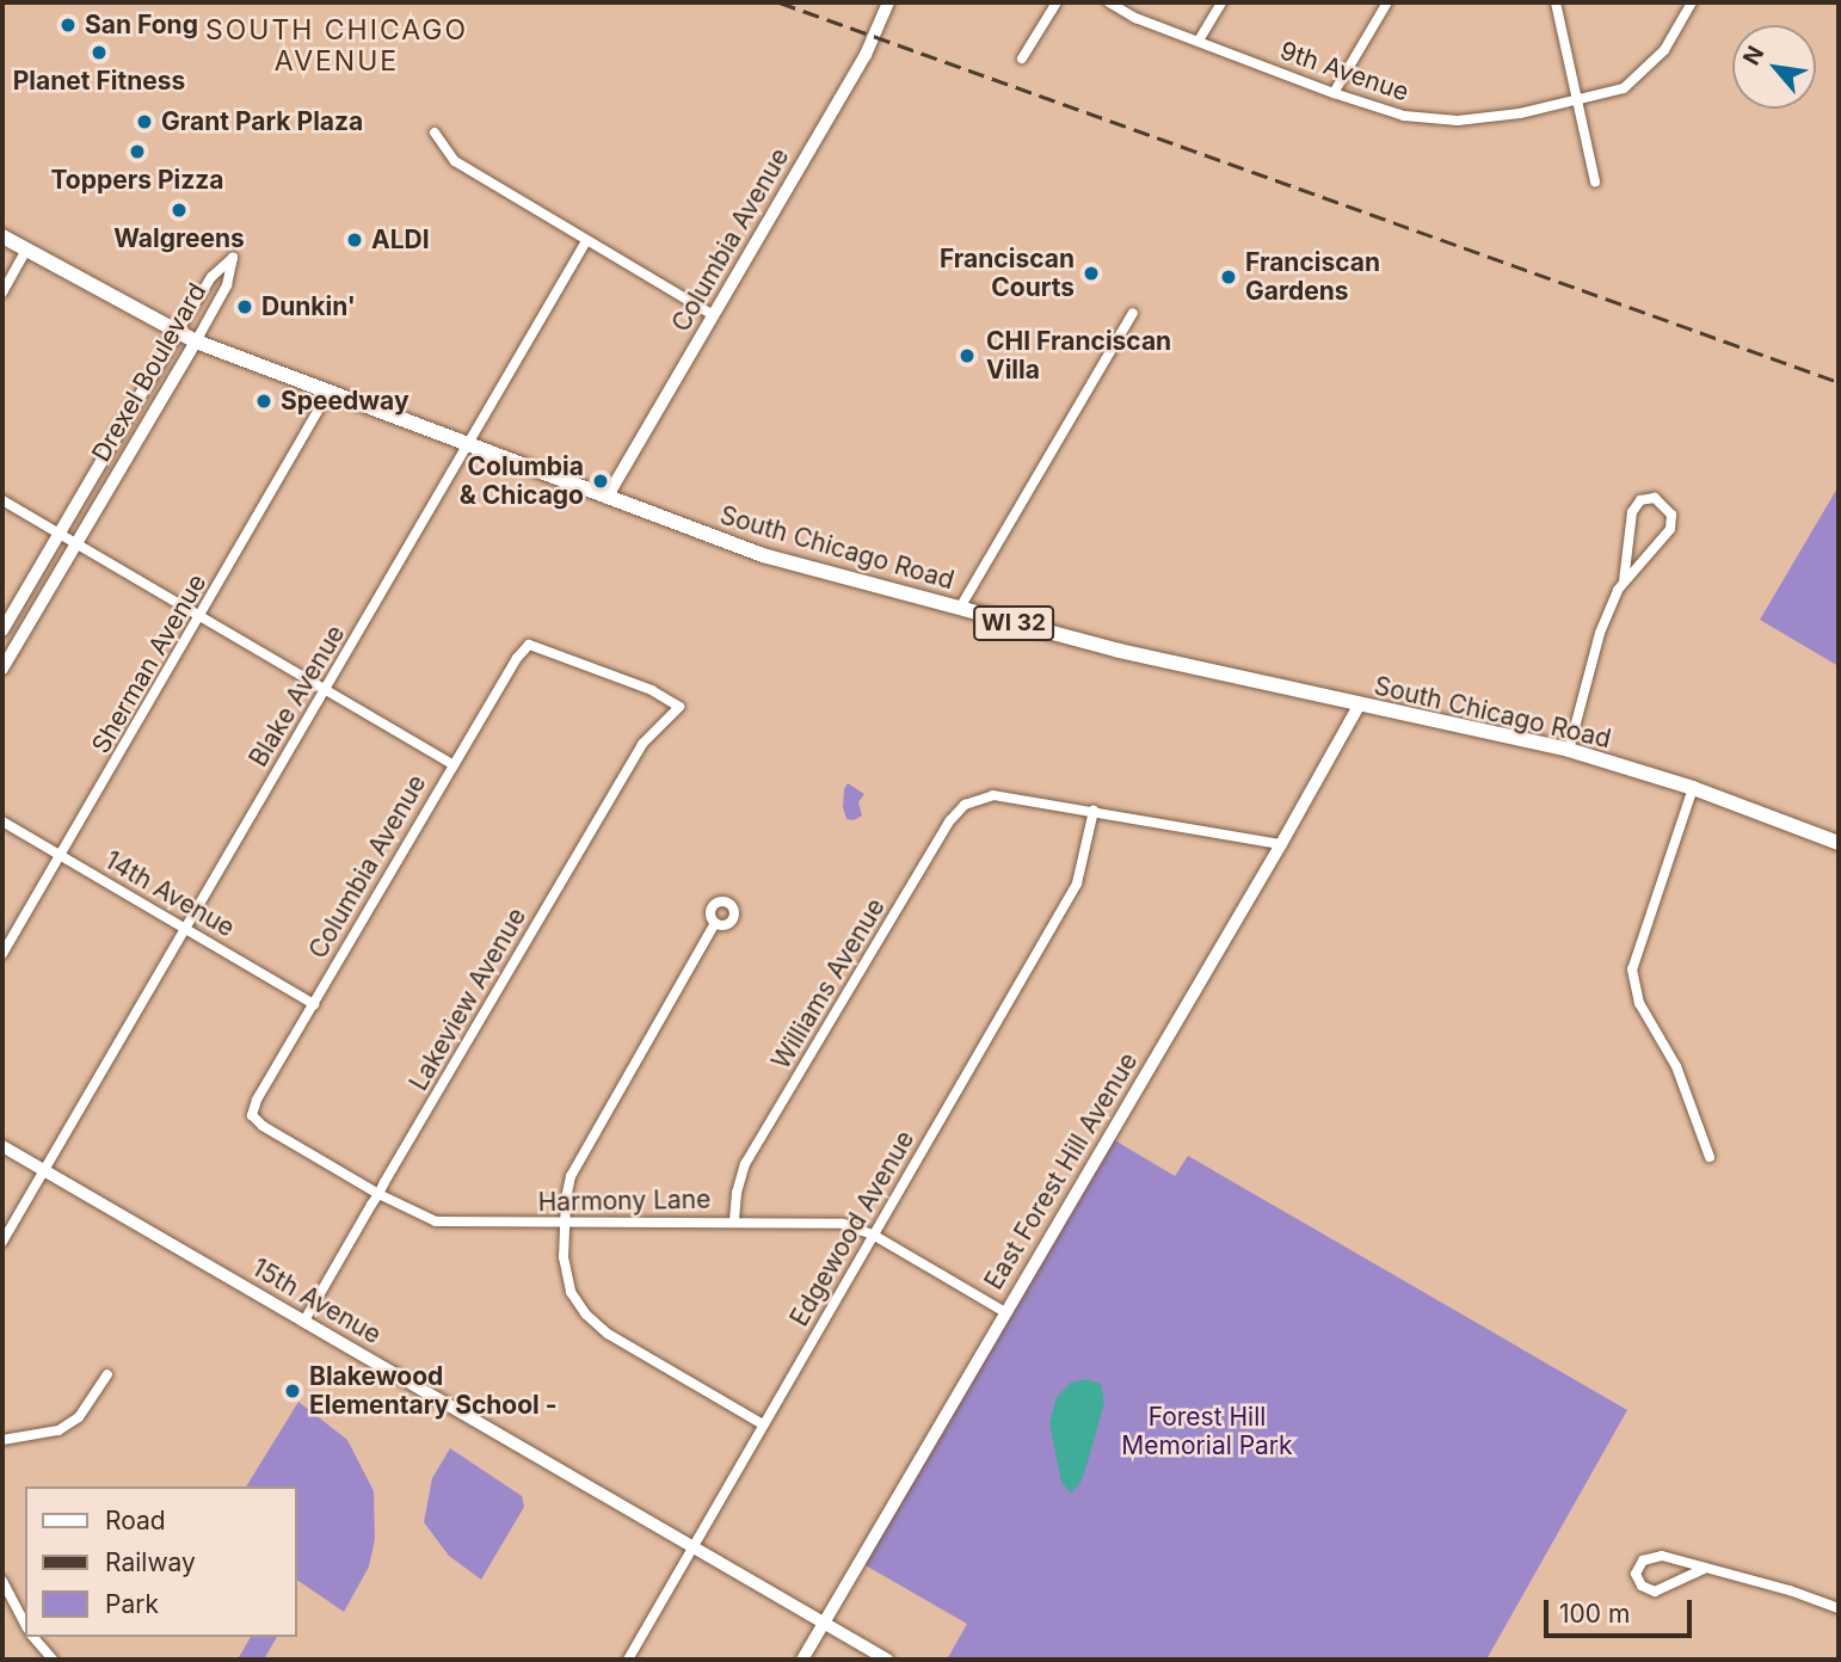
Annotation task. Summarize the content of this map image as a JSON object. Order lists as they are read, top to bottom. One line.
{"streets":{"main road":["South Chicago Road","WI 32"],"street":["9th Avenue","Columbia Avenue","Drexel Boulevard","Sherman Avenue","Blake Avenue","14th Avenue","Williams Avenue","Lakeview Avenue","East Forest Hill Avenue","Harmony Lane","Edgewood Avenue","15th Avenue"]},"crossings":[["Columbia Avenue","South Chicago Road"],["Columbia Avenue","14th Avenue"],["Columbia Avenue","Lakeview Avenue"],["Columbia Avenue","Harmony Lane"],["Drexel Boulevard","South Chicago Road"],["South Chicago Road","Sherman Avenue"],["South Chicago Road","Blake Avenue"],["South Chicago Road","East Forest Hill Avenue"],["Sherman Avenue","14th Avenue"],["Blake Avenue","14th Avenue"],["Blake Avenue","15th Avenue"],["Williams Avenue","Harmony Lane"],["Williams Avenue","Edgewood Avenue"],["Lakeview Avenue","Harmony Lane"],["Lakeview Avenue","15th Avenue"],["East Forest Hill Avenue","Harmony Lane"],["East Forest Hill Avenue","15th Avenue"],["Harmony Lane","Edgewood Avenue"],["Edgewood Avenue","15th Avenue"]],"districts":["SOUTH CHICAGO AVENUE"],"parks":["Forest Hill Memorial Park"],"places":["San Fong","Planet Fitness","Grant Park Plaza","Toppers Pizza","Walgreens","ALDI","Franciscan Courts","Franciscan Gardens","Dunkin'","CHI Franciscan Villa","Speedway","Columbia & Chicago","Blakewood Elementary School -"],"legend":["Road","Railway","Park"],"scale_bar":"100 m","north":"top left"}
